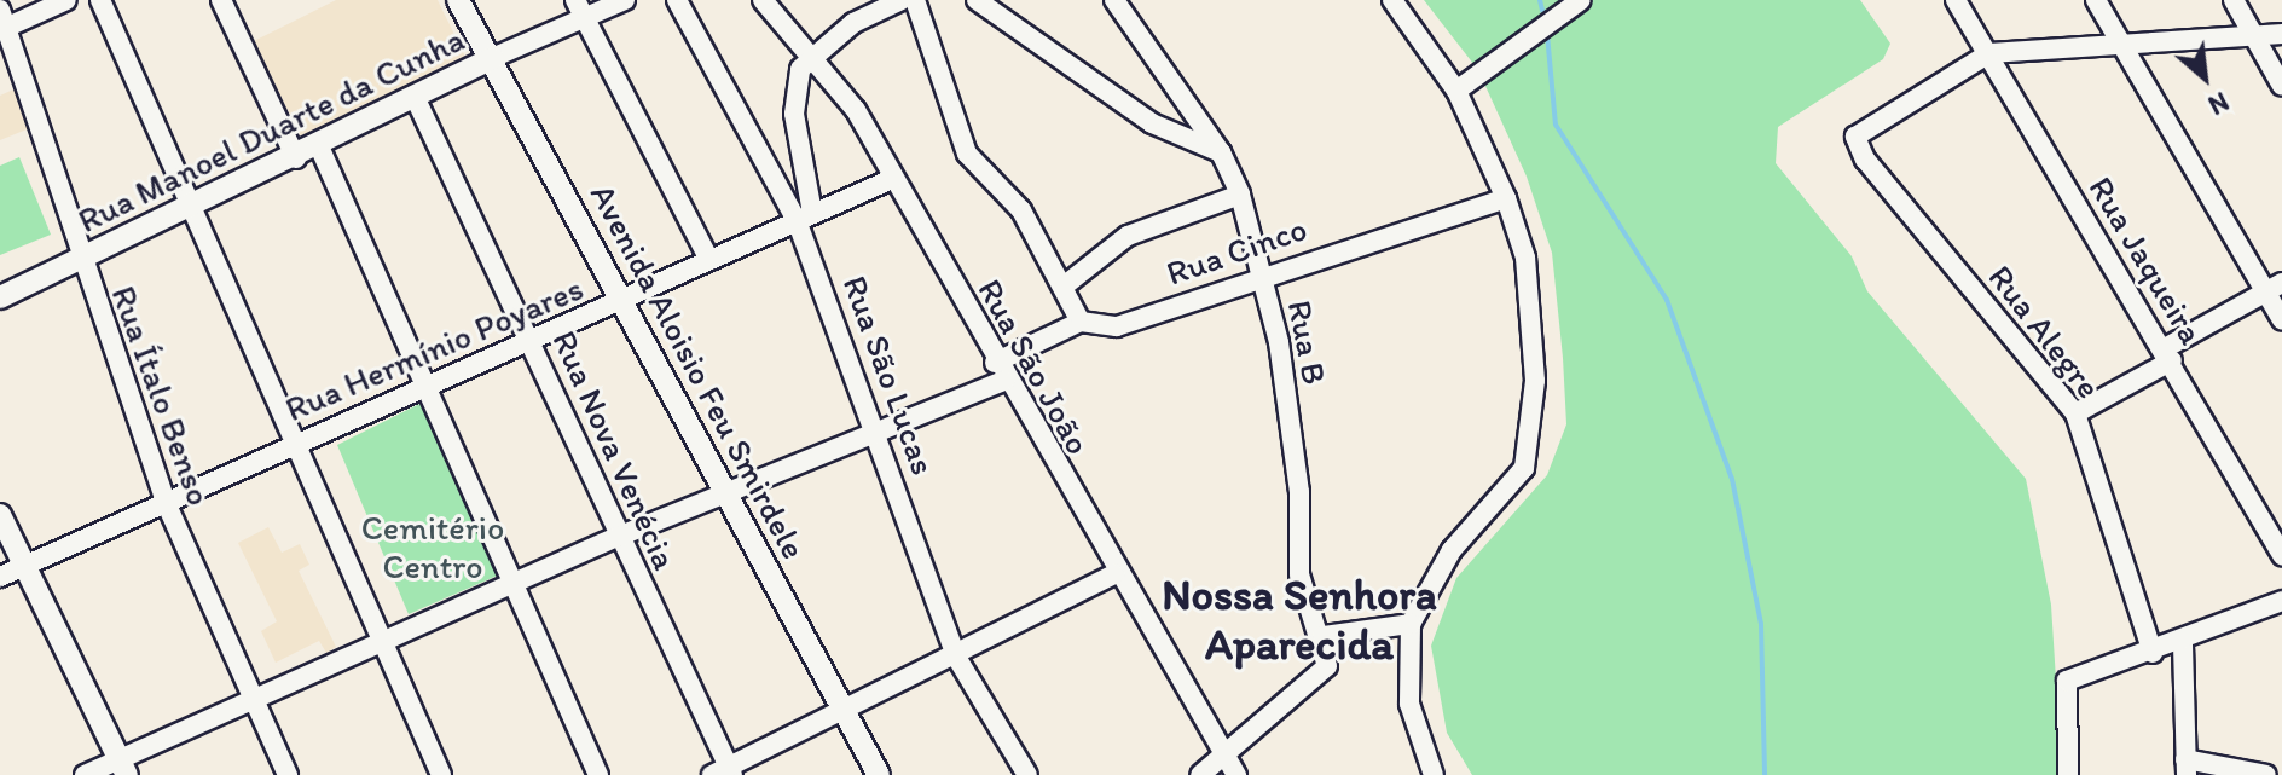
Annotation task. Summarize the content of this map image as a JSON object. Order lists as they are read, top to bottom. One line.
{"streets":{"street":["Rua Manoel Duarte da Cunha","Rua Cinco","Rua Jaqueira","Rua Alegre","Rua B","Rua Hermínio Poyares","Rua São João","Avenida Aloisio Feu Smirdele","Rua São Lucas","Rua Ítalo Benso","Rua Nova Venécia"]},"crossings":[["Rua Manoel Duarte da Cunha","Avenida Aloisio Feu Smirdele"],["Rua Manoel Duarte da Cunha","Rua Ítalo Benso"],["Rua Manoel Duarte da Cunha","Rua Nova Venécia"],["Rua Cinco","Rua B"],["Rua Cinco","Rua São João"],["Rua Cinco","Avenida Aloisio Feu Smirdele"],["Rua Cinco","Rua São Lucas"],["Rua Cinco","Rua Ítalo Benso"],["Rua Cinco","Rua Nova Venécia"],["Rua Jaqueira","Rua Alegre"],["Rua B","Rua São João"],["Rua Hermínio Poyares","Rua São João"],["Rua Hermínio Poyares","Avenida Aloisio Feu Smirdele"],["Rua Hermínio Poyares","Rua São Lucas"],["Rua Hermínio Poyares","Rua Ítalo Benso"],["Rua Hermínio Poyares","Rua Nova Venécia"]],"districts":["Nossa Senhora Aparecida"],"parks":["Cemitério Centro"],"north":"bottom right"}
